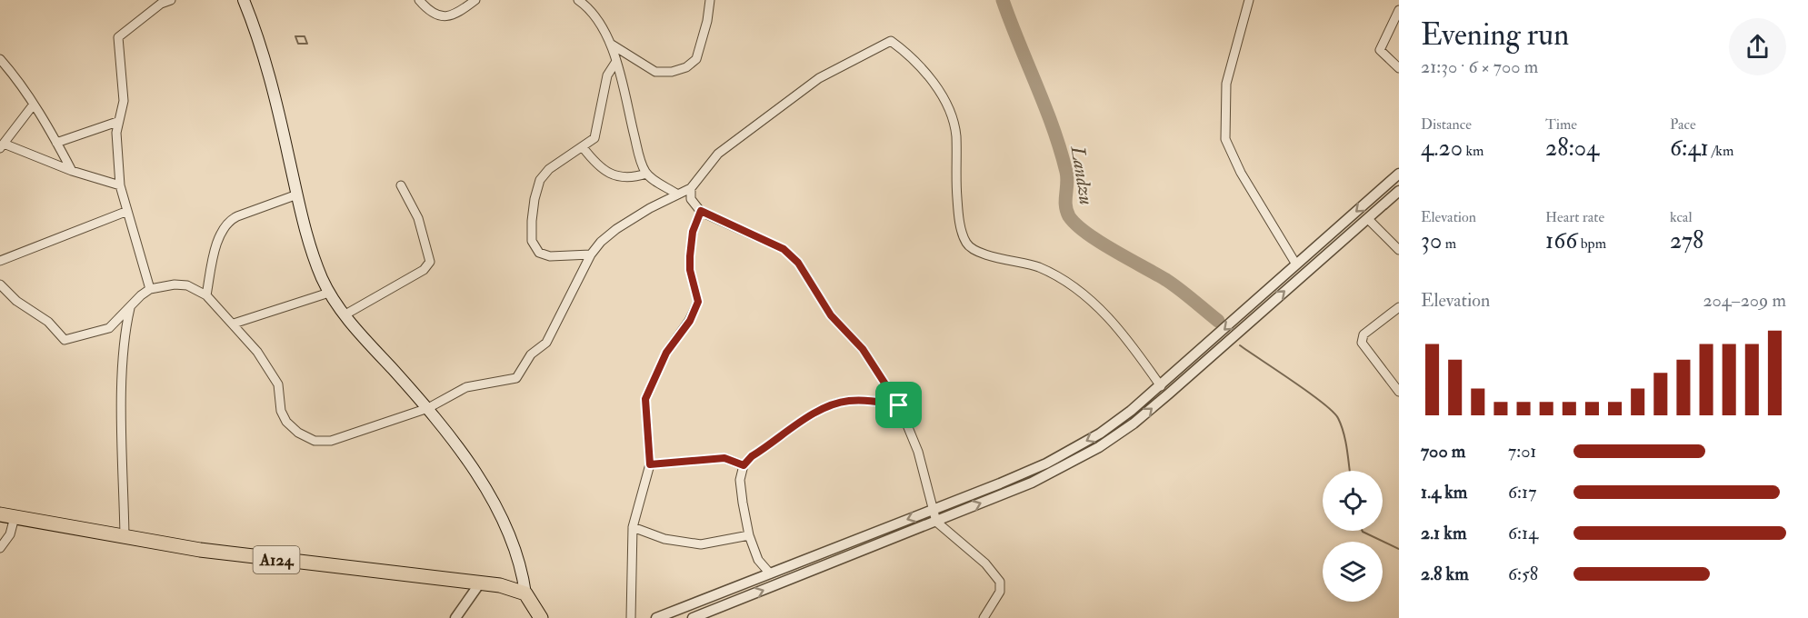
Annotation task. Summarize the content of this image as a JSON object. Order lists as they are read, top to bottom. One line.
{"streets":{"highway":["A124"]},"water":["Landzu"],"page":{"heading":["Evening run","21:30 · 6 × 700 m"],"stats":[["Distance","4.20 km"],["Time","28:04"],["Pace","6:41 /km"],["Elevation","30 m"],["Heart rate","166 bpm"],["kcal","278"]],"chart":["Elevation","204–209 m"],"list":[{"name":"700 m","note":"7:01"},{"name":"1.4 km","note":"6:17"},{"name":"2.1 km","note":"6:14"},{"name":"2.8 km","note":"6:58"}]}}
